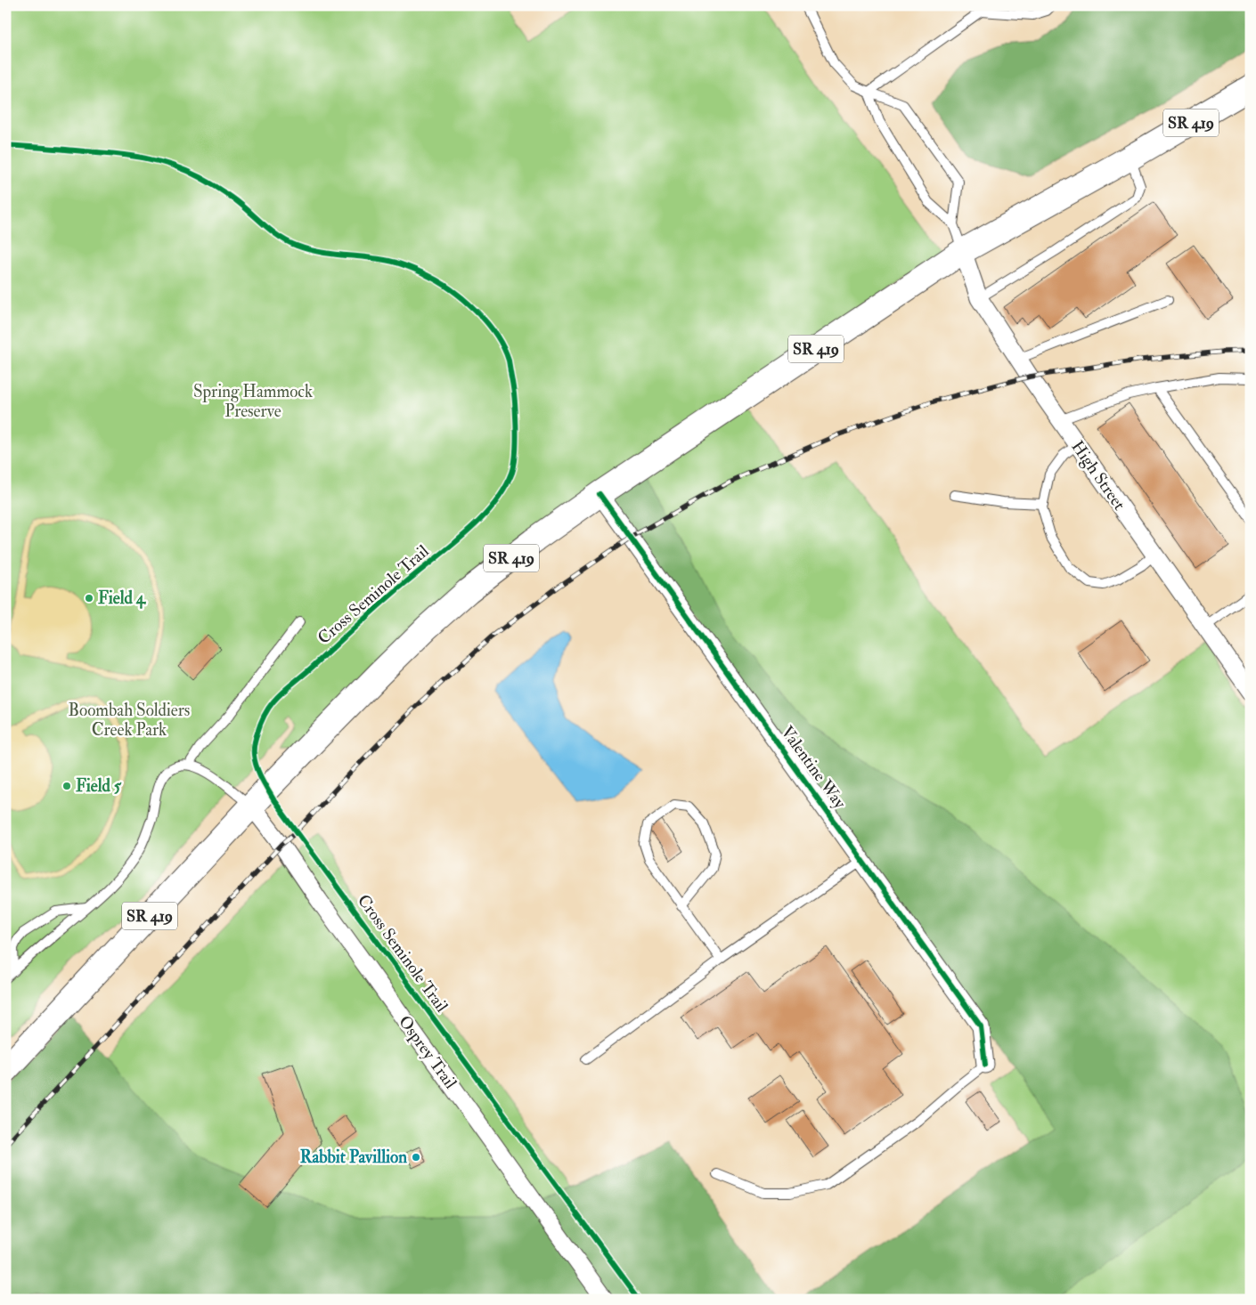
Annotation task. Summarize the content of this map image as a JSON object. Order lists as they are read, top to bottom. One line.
{"streets":{"main road":["SR 419"],"street":["High Street","Valentine Way","Osprey Trail"],"cycle path":["Cross Seminole Trail"]},"crossings":[["SR 419","High Street"],["SR 419","Valentine Way"],["SR 419","Osprey Trail"]],"parks":["Spring Hammock Preserve","Boombah Soldiers Creek Park"],"places":["Field 4","Field 5","Rabbit Pavillion"]}
